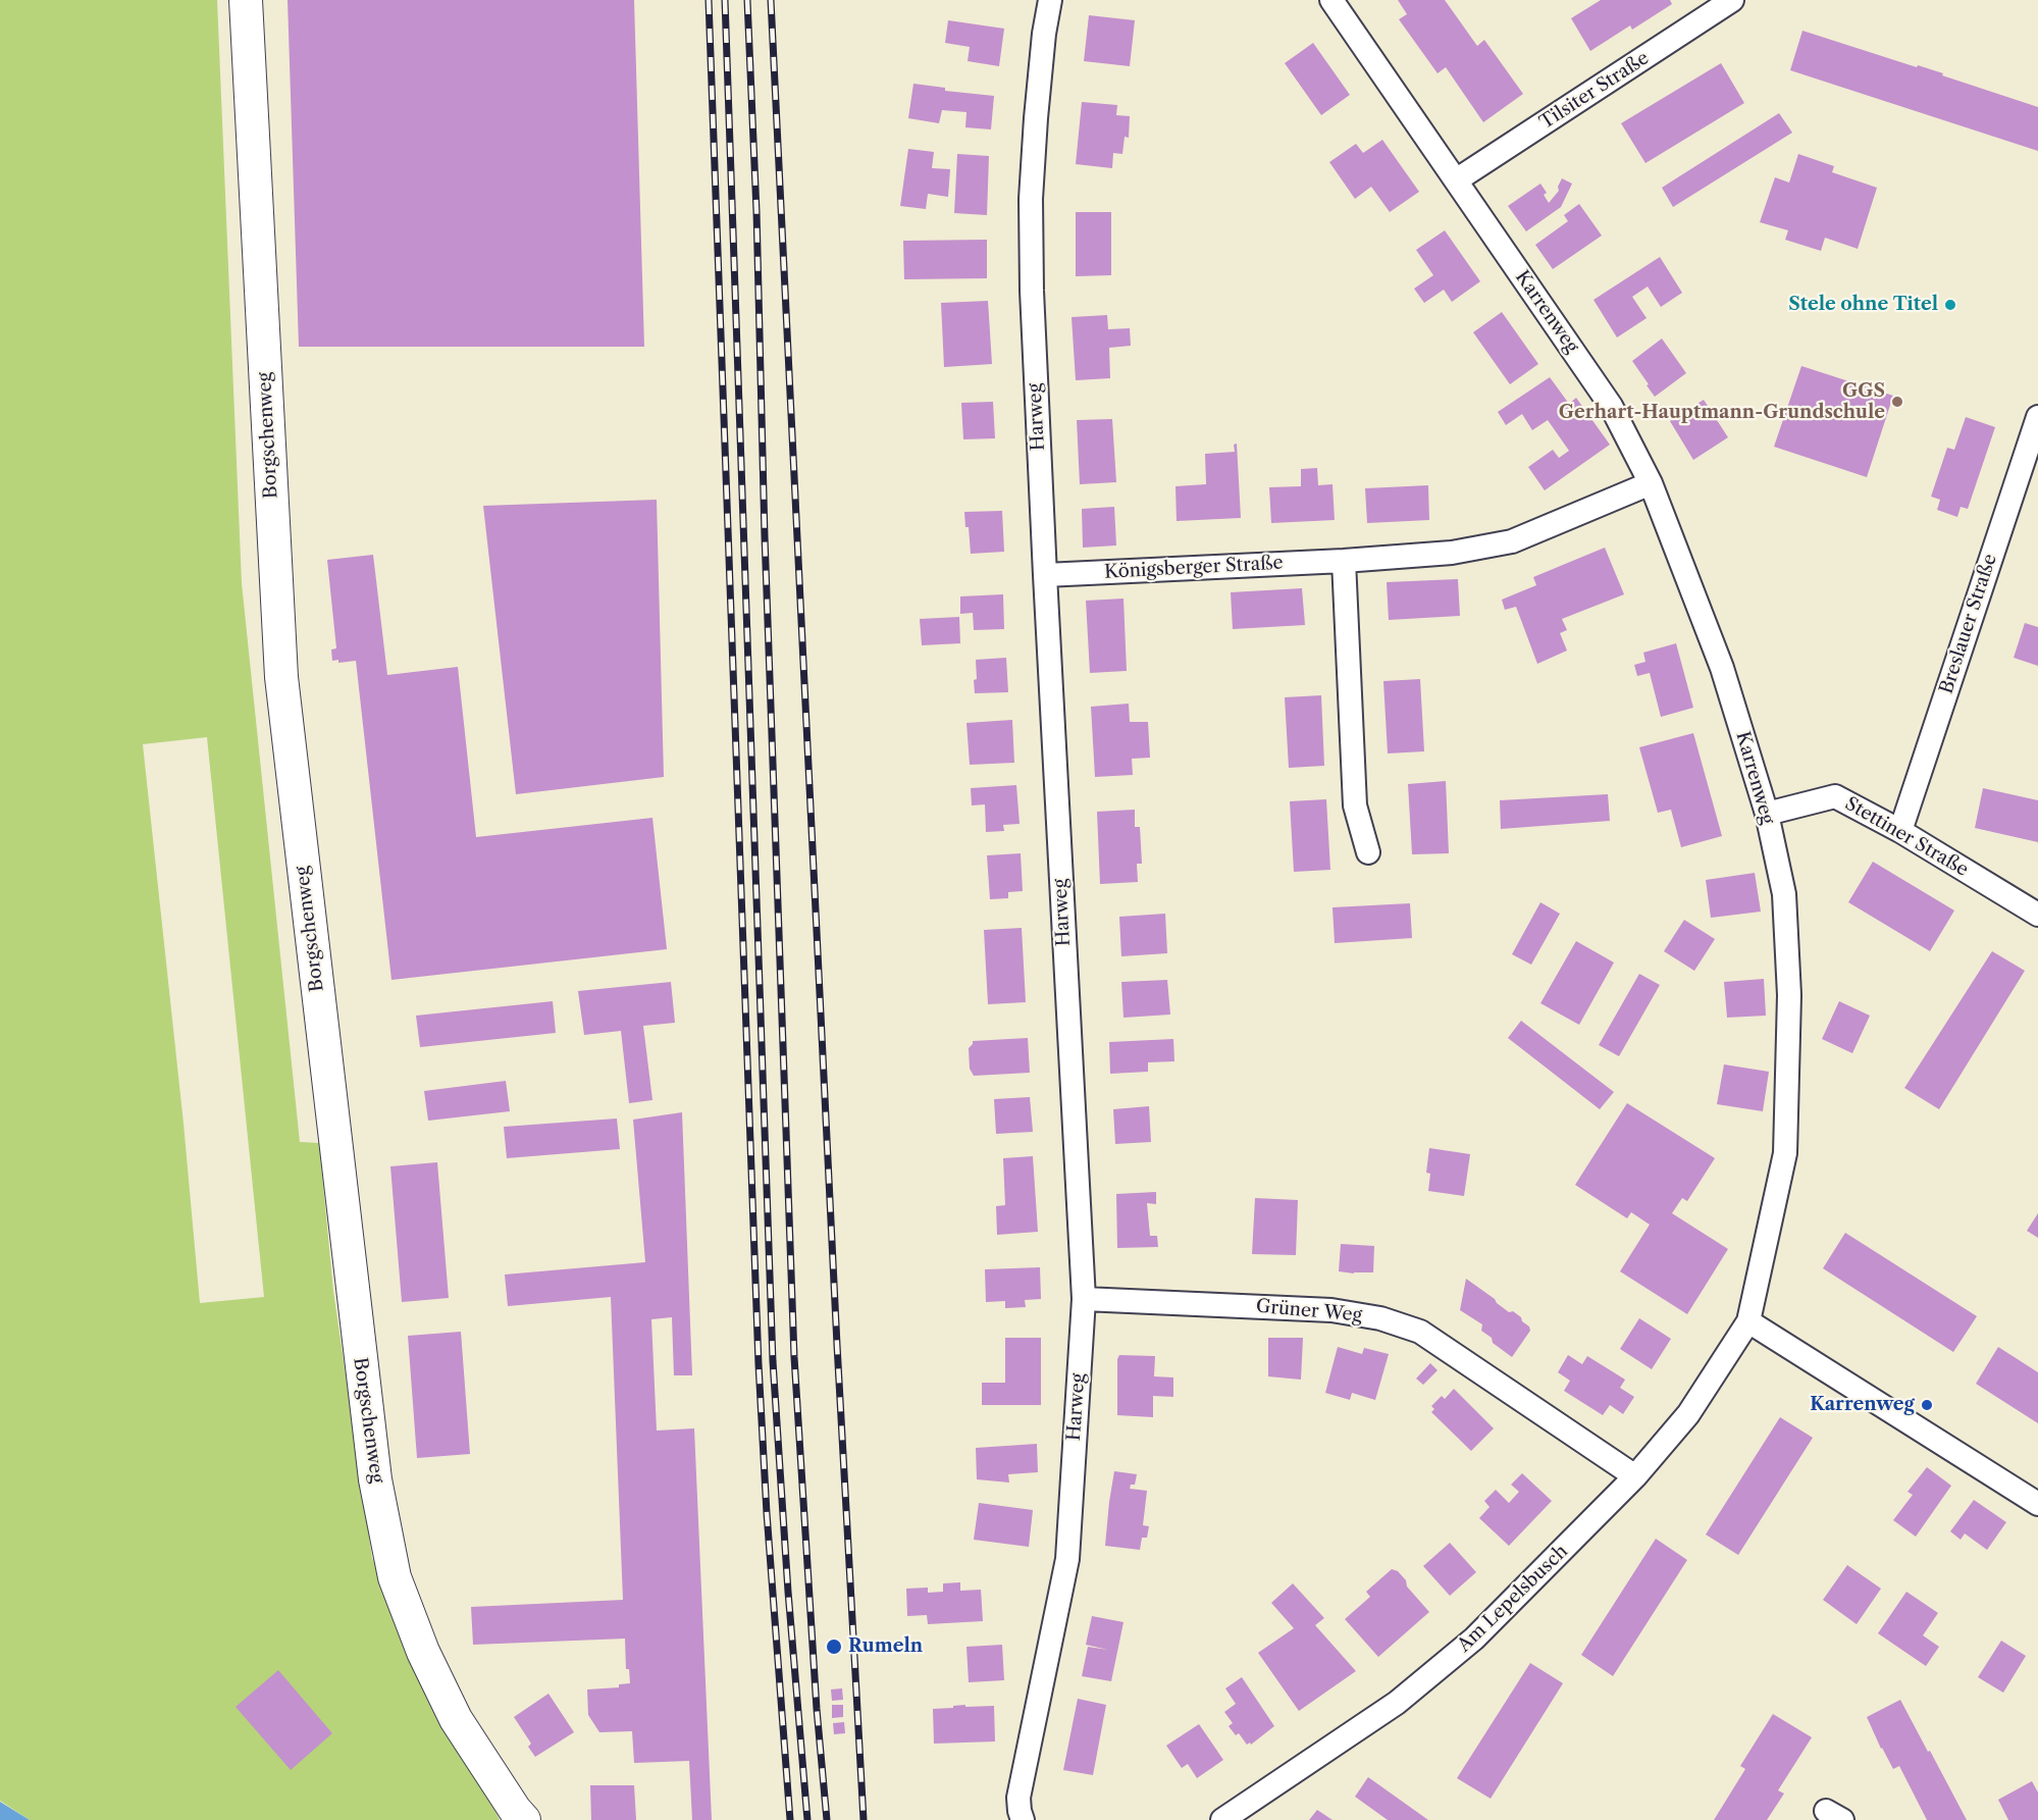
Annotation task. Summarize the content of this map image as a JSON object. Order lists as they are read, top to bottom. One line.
{"streets":{"main road":["Borgschenweg"],"street":["Tilsiter Straße","Karrenweg","Harweg","Königsberger Straße","Breslauer Straße","Stettiner Straße","Grüner Weg","Am Lepelsbusch"]},"crossings":[["Tilsiter Straße","Karrenweg"],["Karrenweg","Königsberger Straße"],["Karrenweg","Stettiner Straße"],["Karrenweg","Am Lepelsbusch"],["Harweg","Königsberger Straße"],["Harweg","Grüner Weg"],["Breslauer Straße","Stettiner Straße"],["Grüner Weg","Am Lepelsbusch"]],"places":["Stele ohne Titel","GGS Gerhart-Hauptmann-Grundschule","Karrenweg","Rumeln"]}
